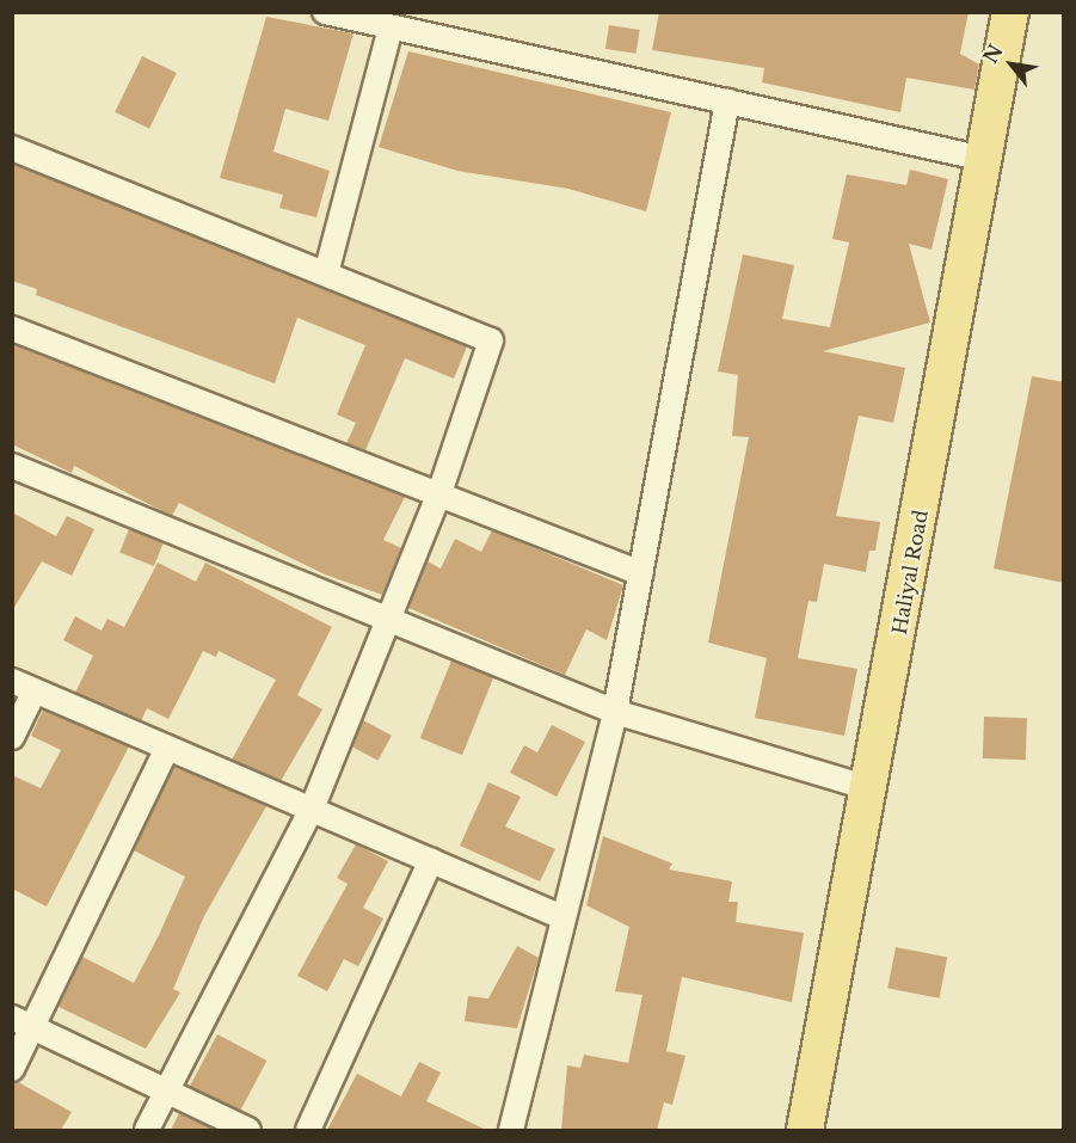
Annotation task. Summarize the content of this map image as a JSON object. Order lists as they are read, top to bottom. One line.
{"streets":{"main road":["Haliyal Road"]},"north":"top left"}
